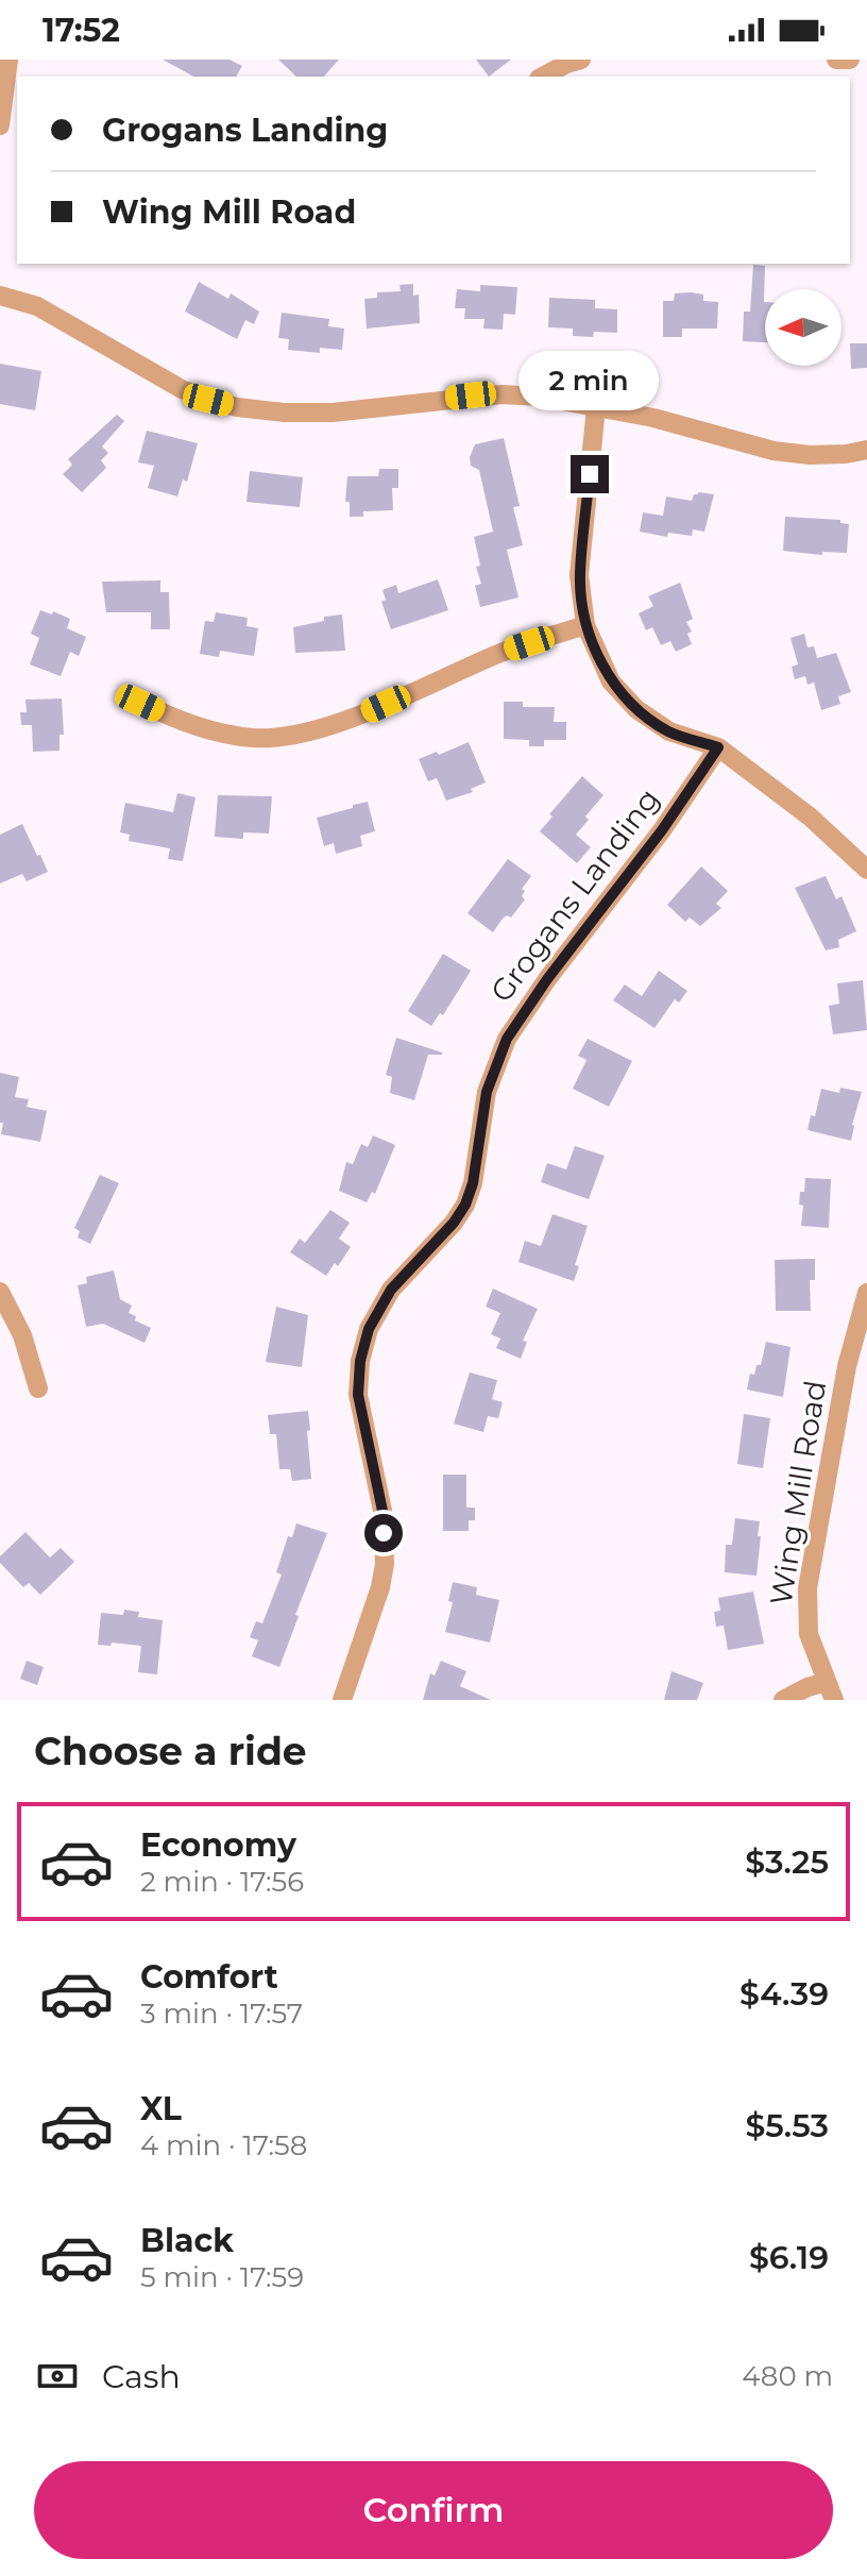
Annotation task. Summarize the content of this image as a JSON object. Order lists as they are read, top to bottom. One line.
{"streets":{"street":["Grogans Landing","Wing Mill Road"]},"north":"left","page":{"status":"17:52","banner":["Grogans Landing","Wing Mill Road"],"bubble":"2 min","heading":"Choose a ride","list":[{"name":"Economy","note":"2 min · 17:56","value":"$3.25"},{"name":"Comfort","note":"3 min · 17:57","value":"$4.39"},{"name":"XL","note":"4 min · 17:58","value":"$5.53"},{"name":"Black","note":"5 min · 17:59","value":"$6.19"}],"pay":["Cash","480 m"],"buttons":"Confirm"}}
